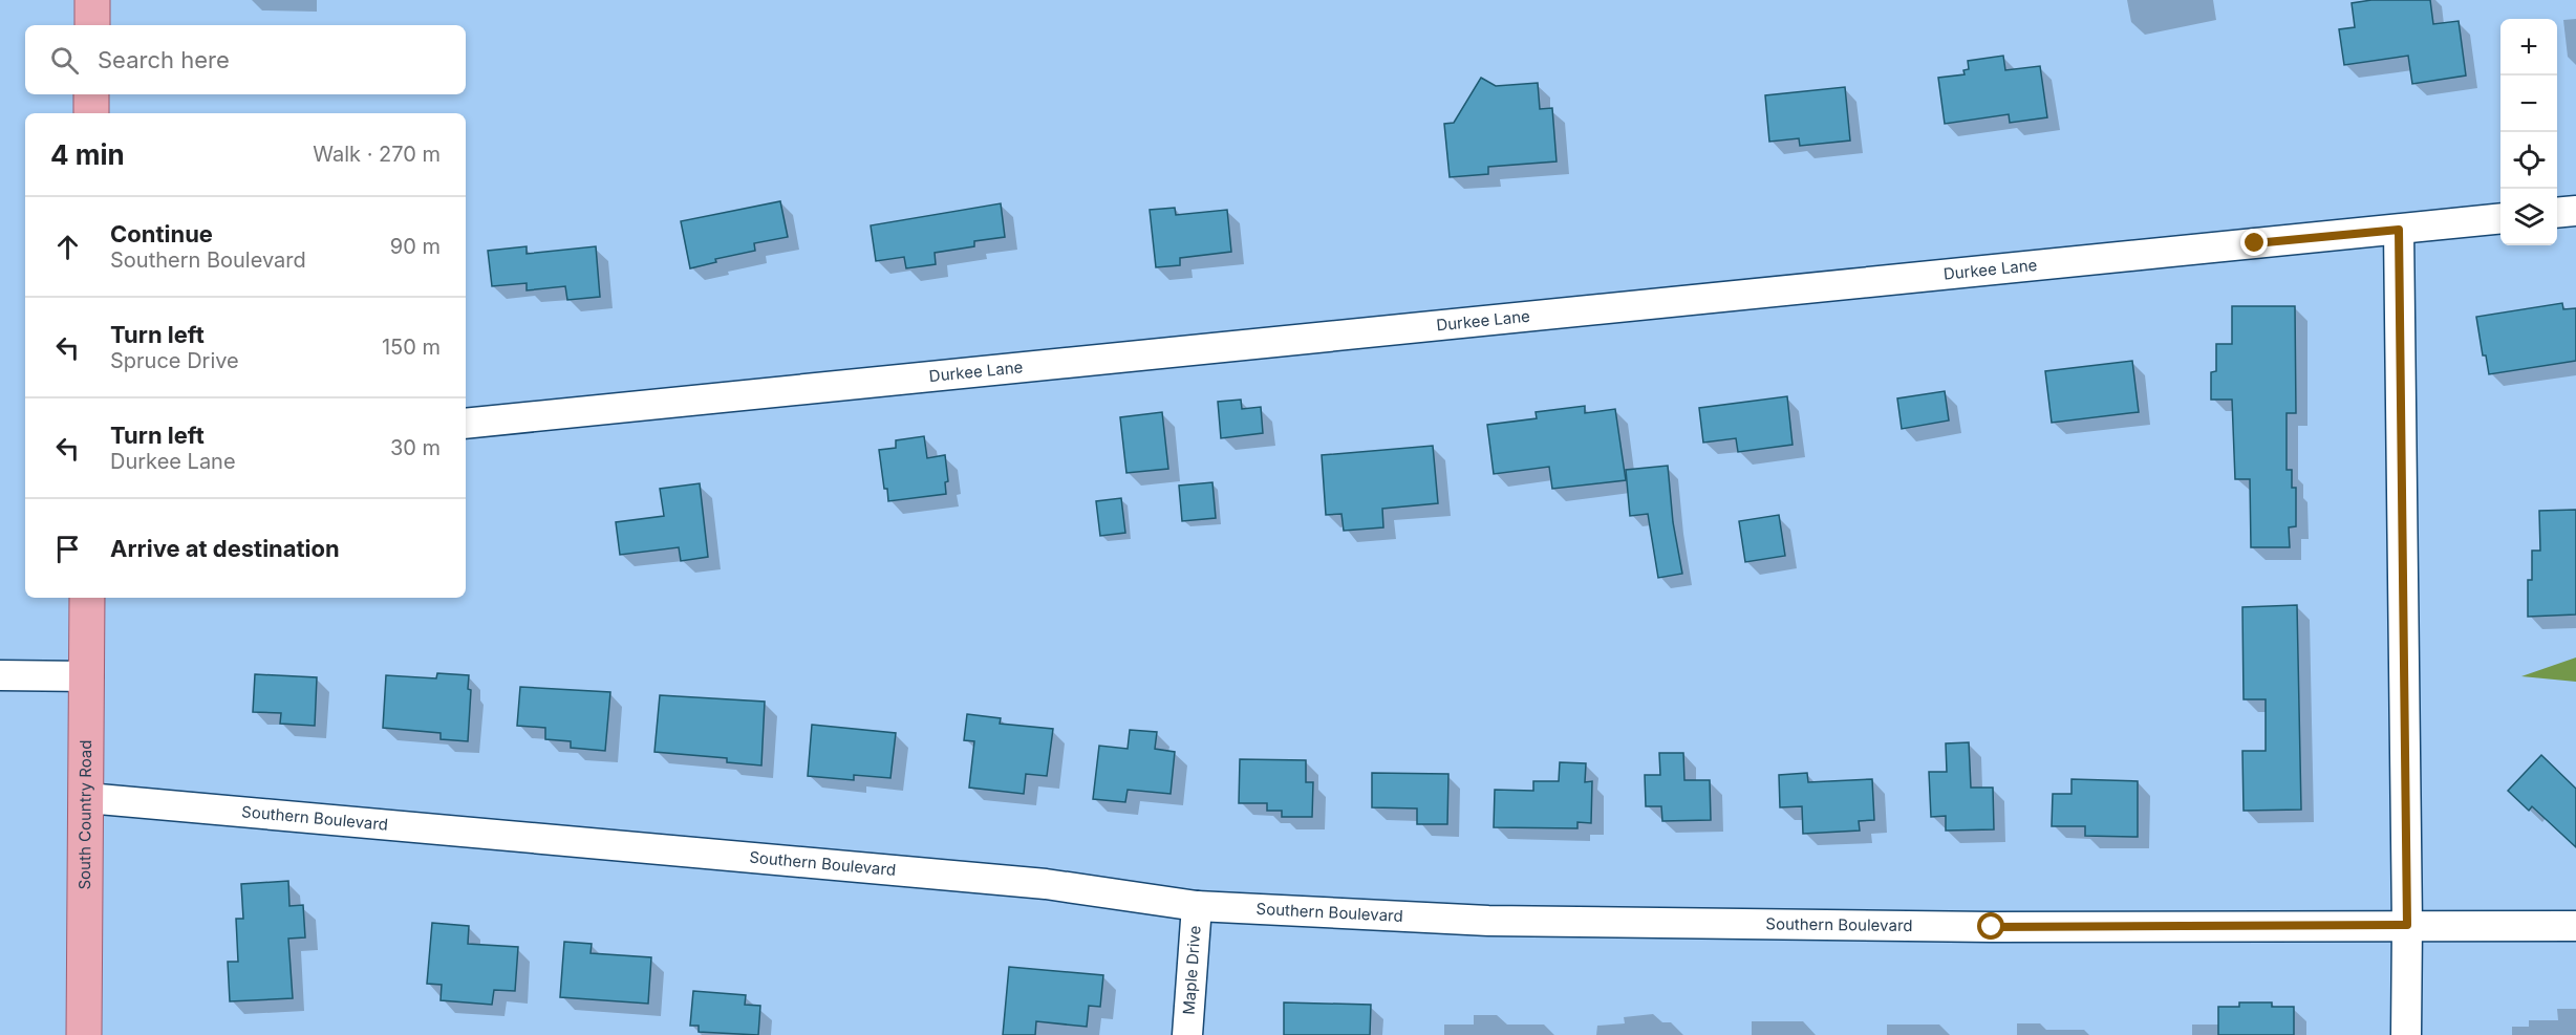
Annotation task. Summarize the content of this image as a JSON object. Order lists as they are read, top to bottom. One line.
{"streets":{"main road":["South Country Road"],"street":["Durkee Lane","Southern Boulevard","Maple Drive"]},"crossings":[["South Country Road","Southern Boulevard"],["Southern Boulevard","Maple Drive"]],"page":{"map_buttons":["+","−"],"search":"Search here","heading":["4 min","Walk · 270 m"],"list":[["Continue","Southern Boulevard","90 m"],["Turn left","Spruce Drive","150 m"],["Turn left","Durkee Lane","30 m"],"Arrive at destination"]}}
